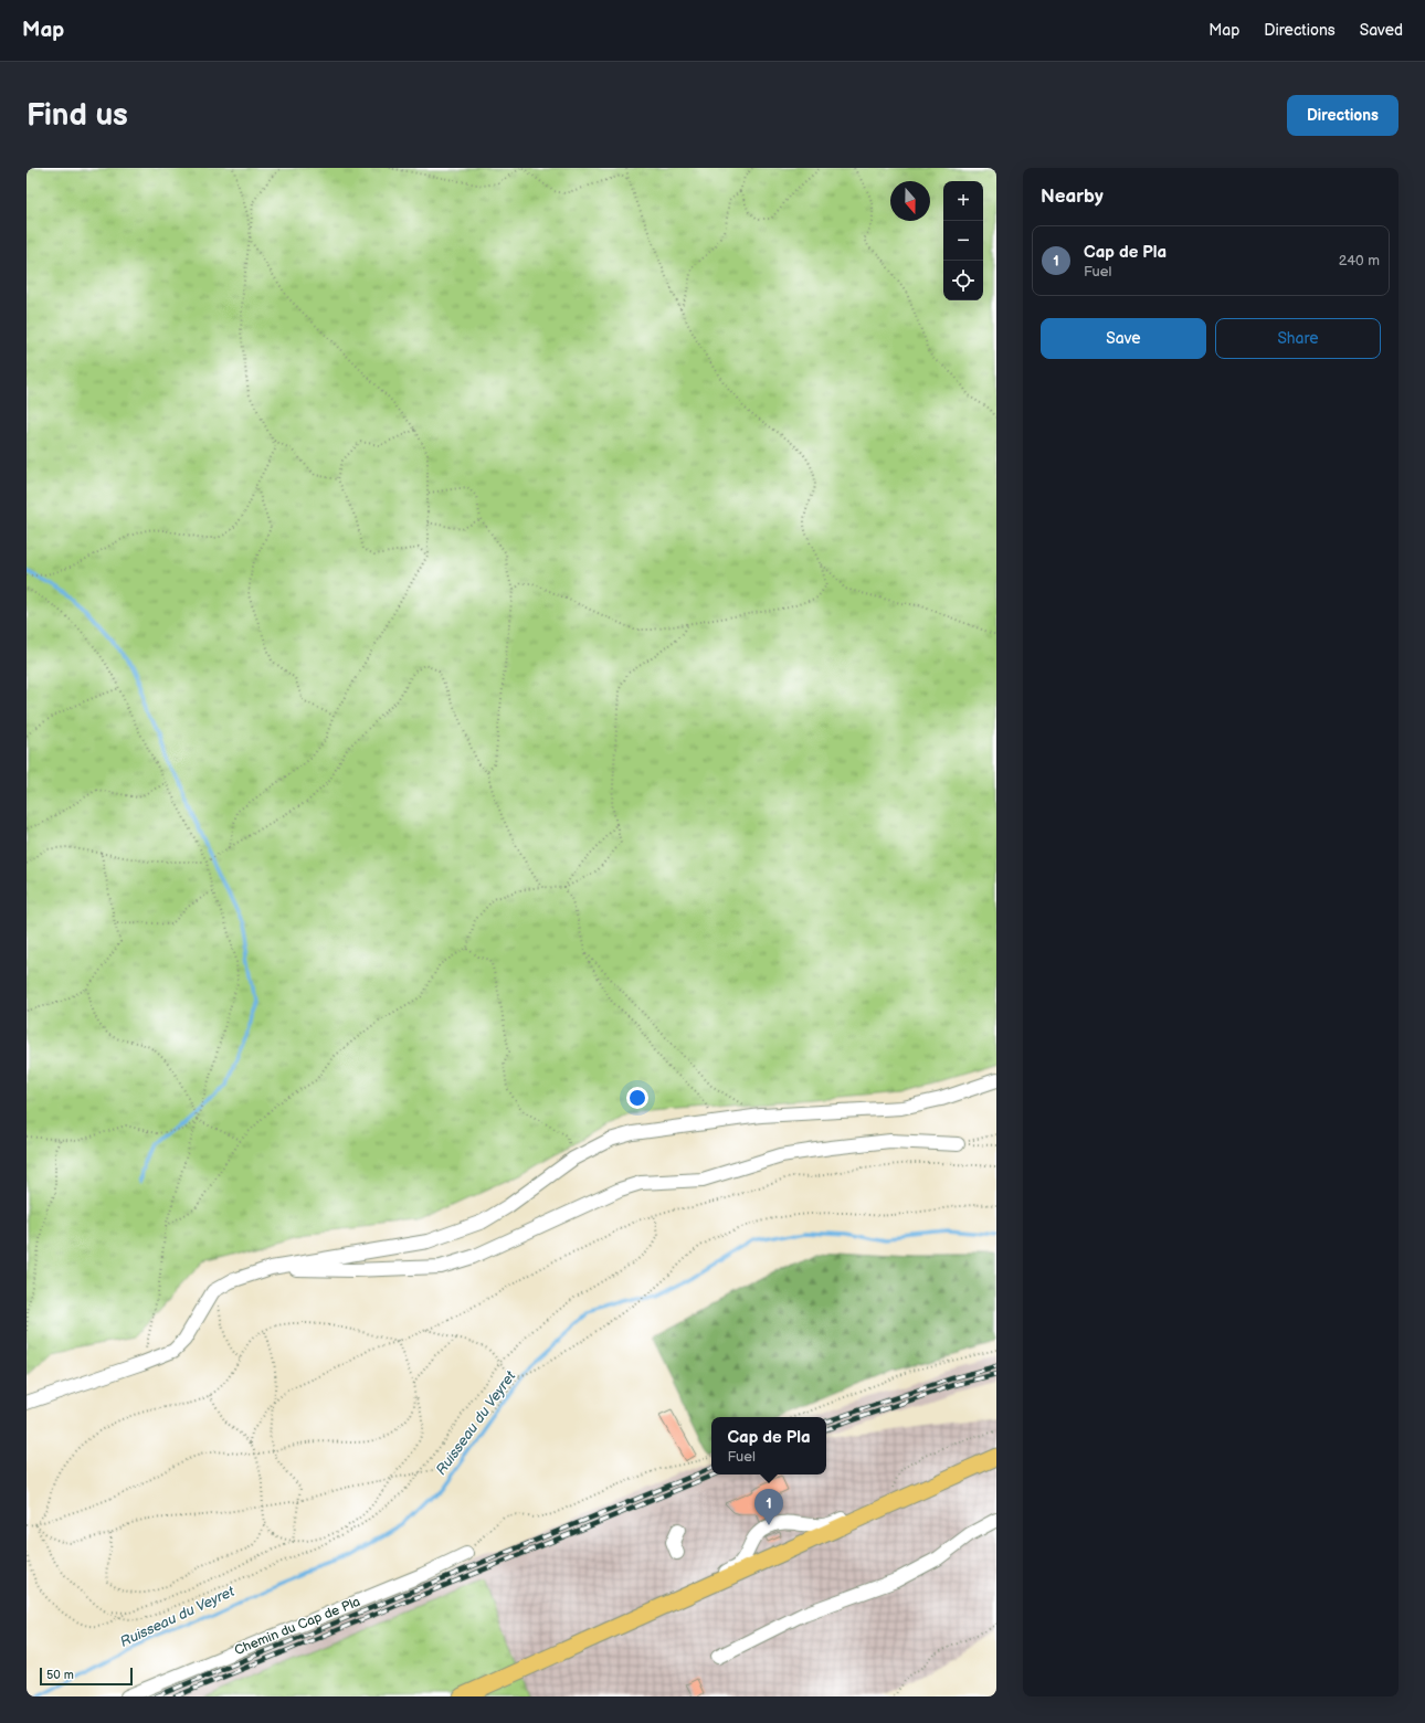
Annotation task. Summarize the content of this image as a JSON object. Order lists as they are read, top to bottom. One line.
{"streets":{"street":["Chemin du Cap de Pla"]},"water":["Ruisseau du Veyret"],"scale_bar":"50 m","north":"bottom","page":{"header":"Map","nav":["Map","Directions","Saved"],"buttons":["Directions",["Save","Share"]],"title":"Find us","heading":"Nearby","map_buttons":["+","−"],"list":[{"mark":"1","name":"Cap de Pla","note":"Fuel","value":"240 m"}],"popup":["Cap de Pla","Fuel"],"pins":"1","scale":"50 m"}}
